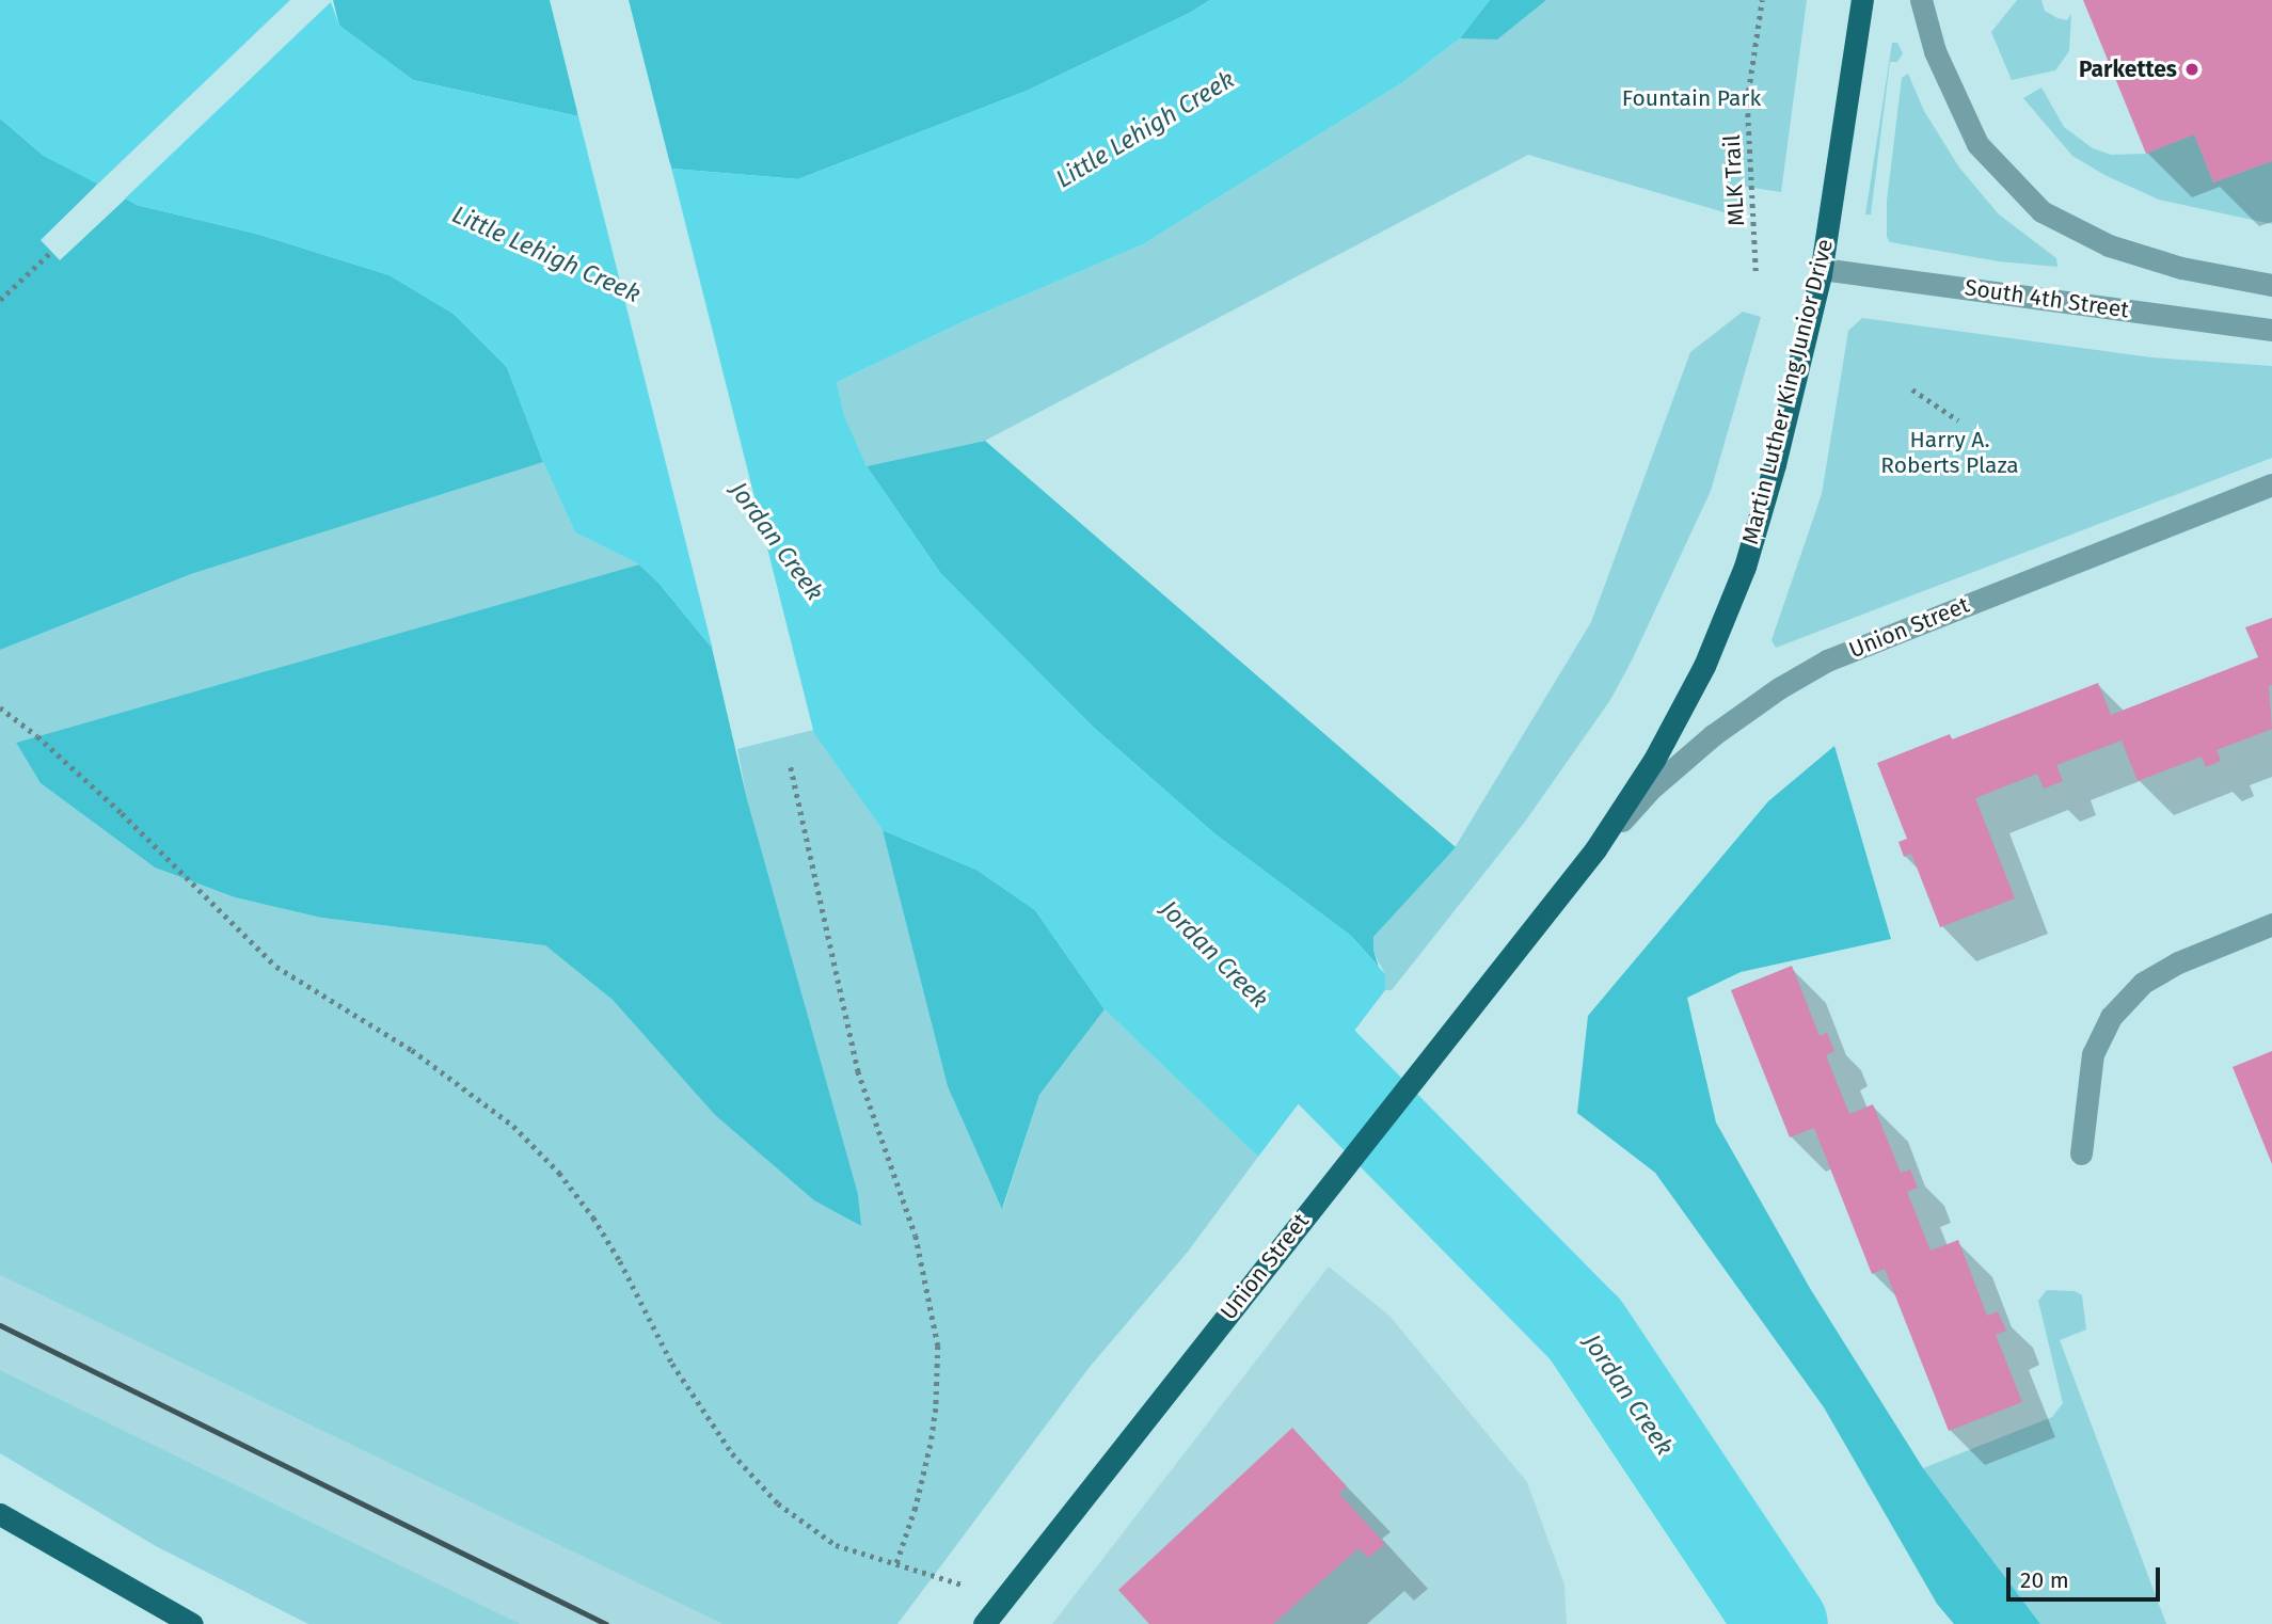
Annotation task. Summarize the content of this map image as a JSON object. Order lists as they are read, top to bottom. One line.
{"streets":{"main road":["Martin Luther King Junior Drive","Union Street"],"street":["South 4th Street"],"path":["MLK Trail"]},"crossings":[["South 4th Street","Martin Luther King Junior Drive"],["Martin Luther King Junior Drive","Union Street"]],"water":["Little Lehigh Creek","Jordan Creek"],"parks":["Fountain Park","Harry A. Roberts Plaza"],"places":["Parkettes"],"scale_bar":"20 m"}
